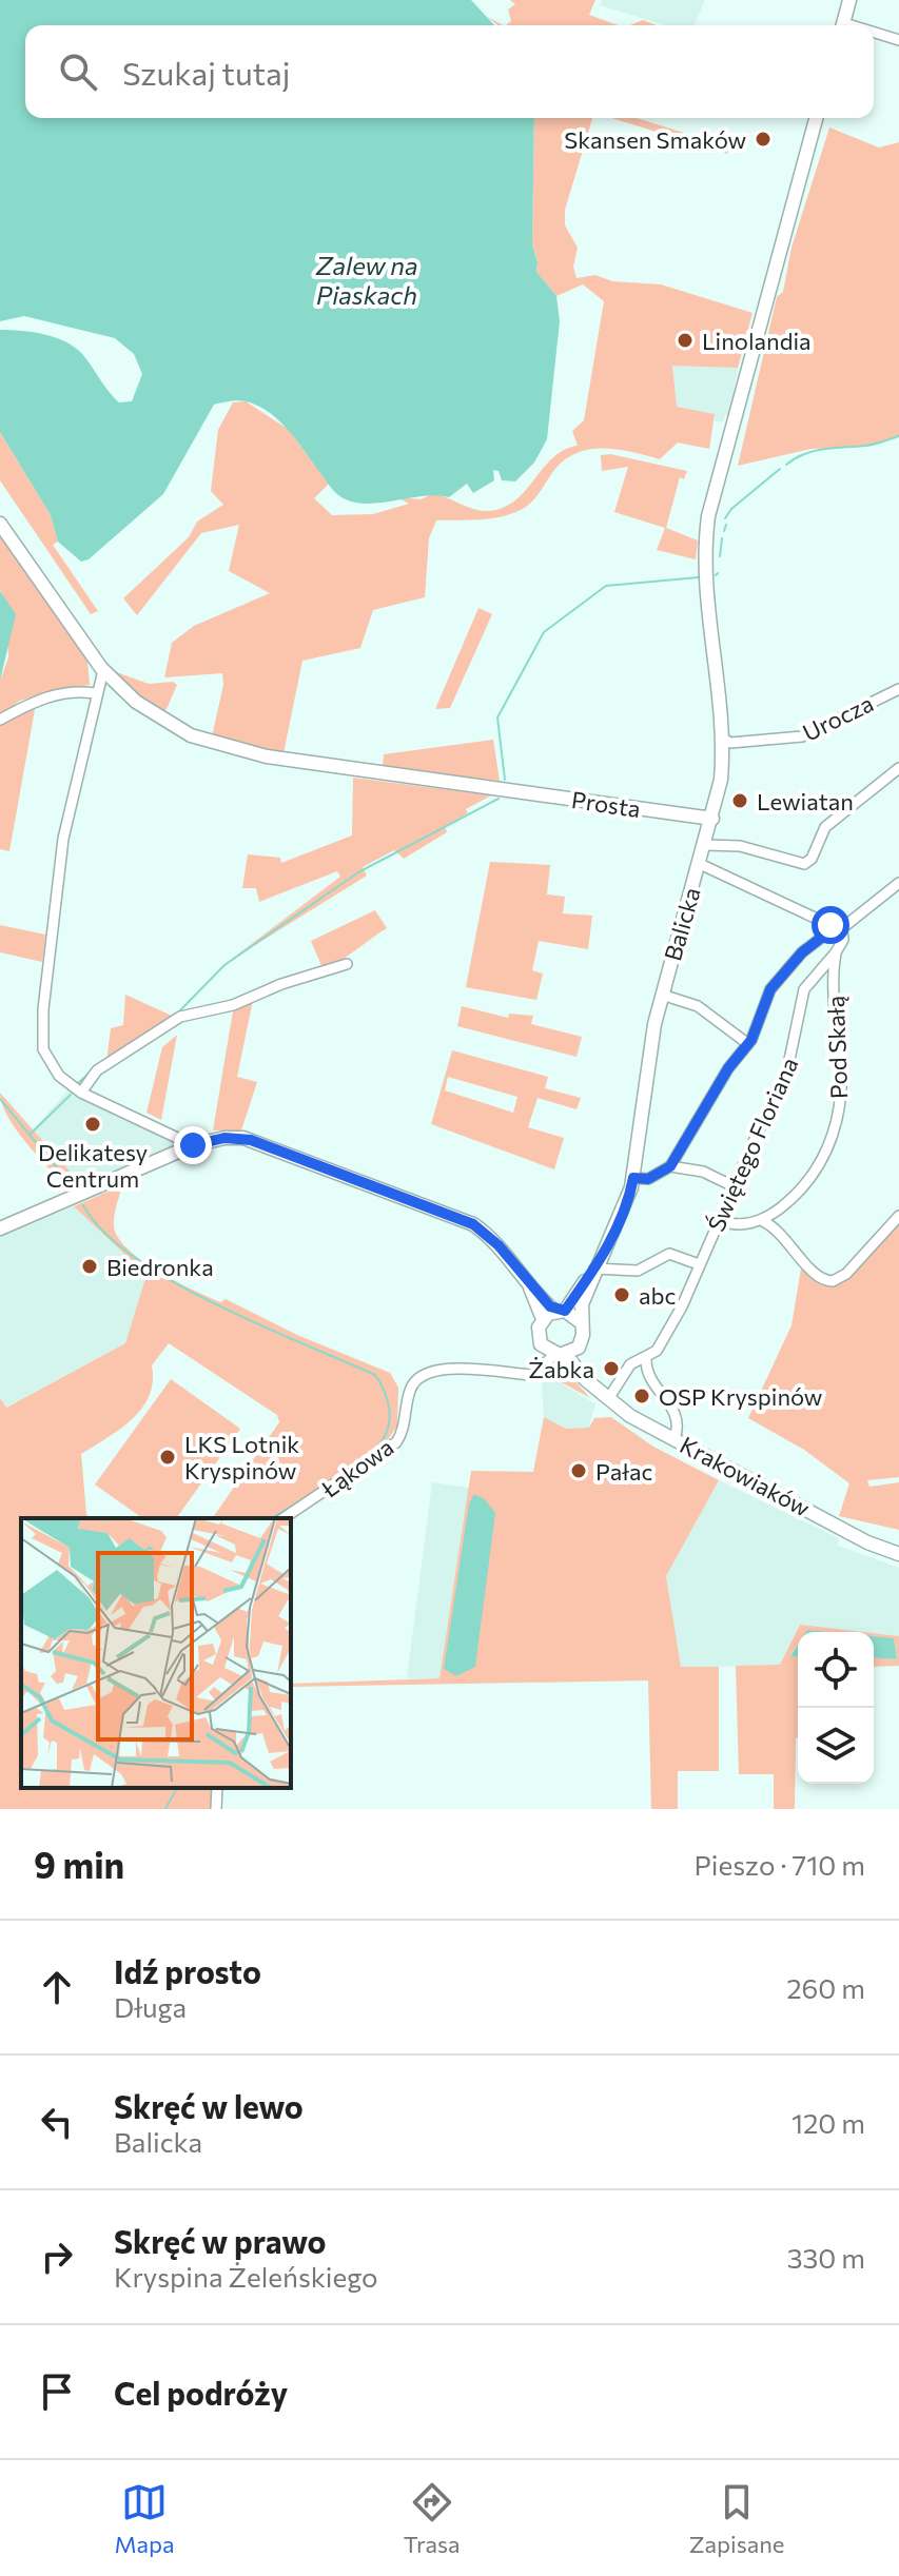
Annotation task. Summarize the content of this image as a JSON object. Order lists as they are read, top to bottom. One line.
{"streets":{"main road":["Prosta","Balicka","Krakowiaków"],"street":["Urocza","Pod Skałą","Świętego Floriana","Łąkowa"]},"crossings":[["Urocza","Balicka"],["Prosta","Balicka"],["Balicka","Krakowiaków"],["Pod Skałą","Świętego Floriana"],["Świętego Floriana","Krakowiaków"]],"water":["Zalew na Piaskach"],"places":["Skansen Smaków","Linolandia","Lewiatan","Delikatesy Centrum","Biedronka","abc","Żabka","OSP Kryspinów","LKS Lotnik Kryspinów","Pałac"],"page":{"search":"Szukaj tutaj","heading":["9 min","Pieszo · 710 m"],"list":[["Idź prosto","Długa","260 m"],["Skręć w lewo","Balicka","120 m"],["Skręć w prawo","Kryspina Żeleńskiego","330 m"],"Cel podróży"],"nav":["Mapa","Trasa","Zapisane"]}}
